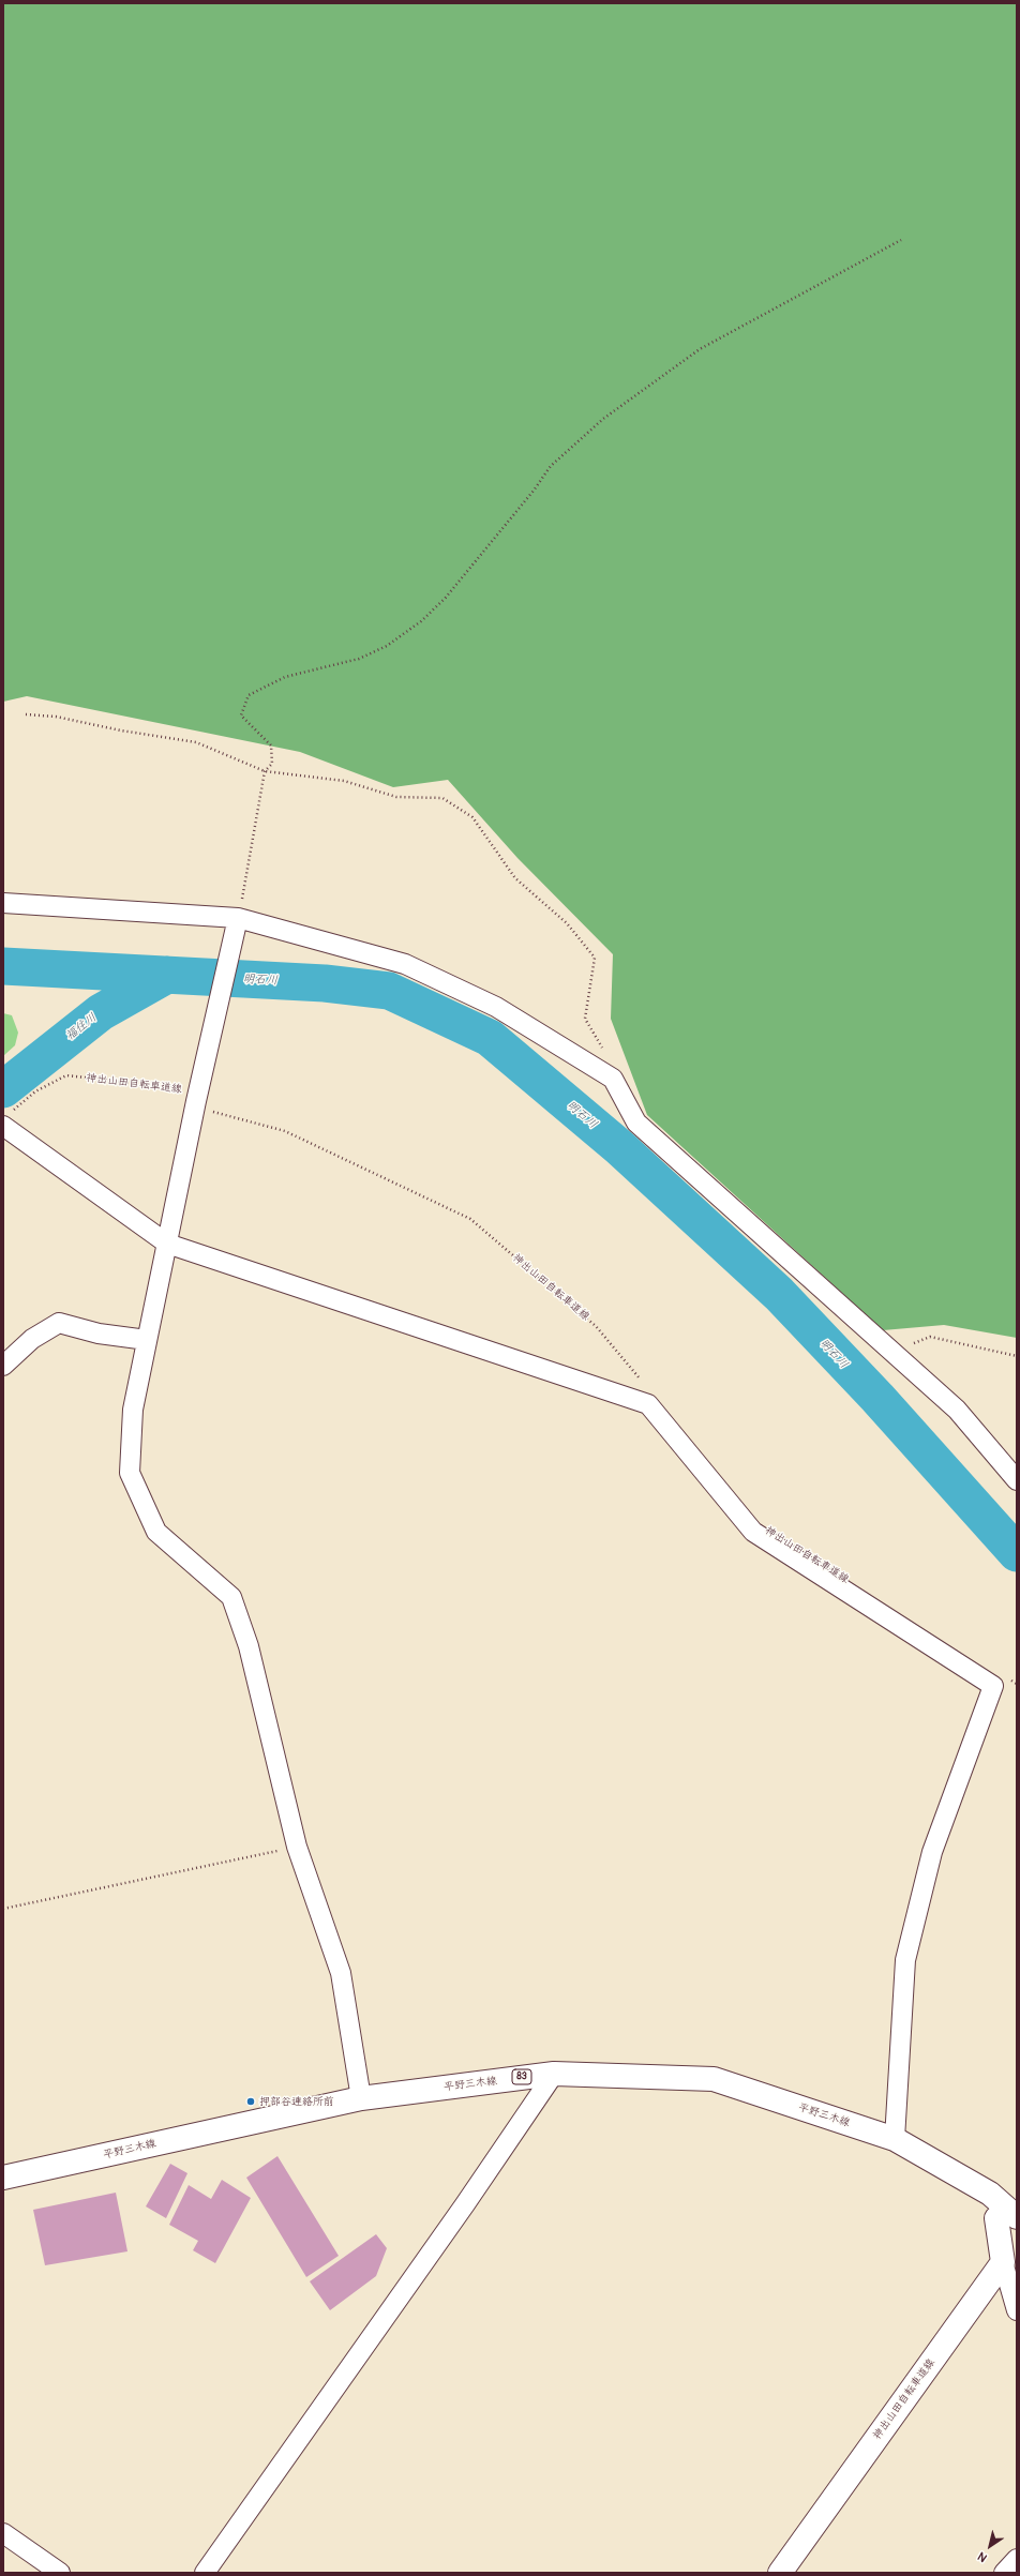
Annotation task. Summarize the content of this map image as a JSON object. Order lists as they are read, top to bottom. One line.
{"streets":{"main road":["神出山田自転車道線","83","平野三木線"]},"water":["明石川","福住川"],"places":["押部谷連絡所前"],"north":"bottom left"}
